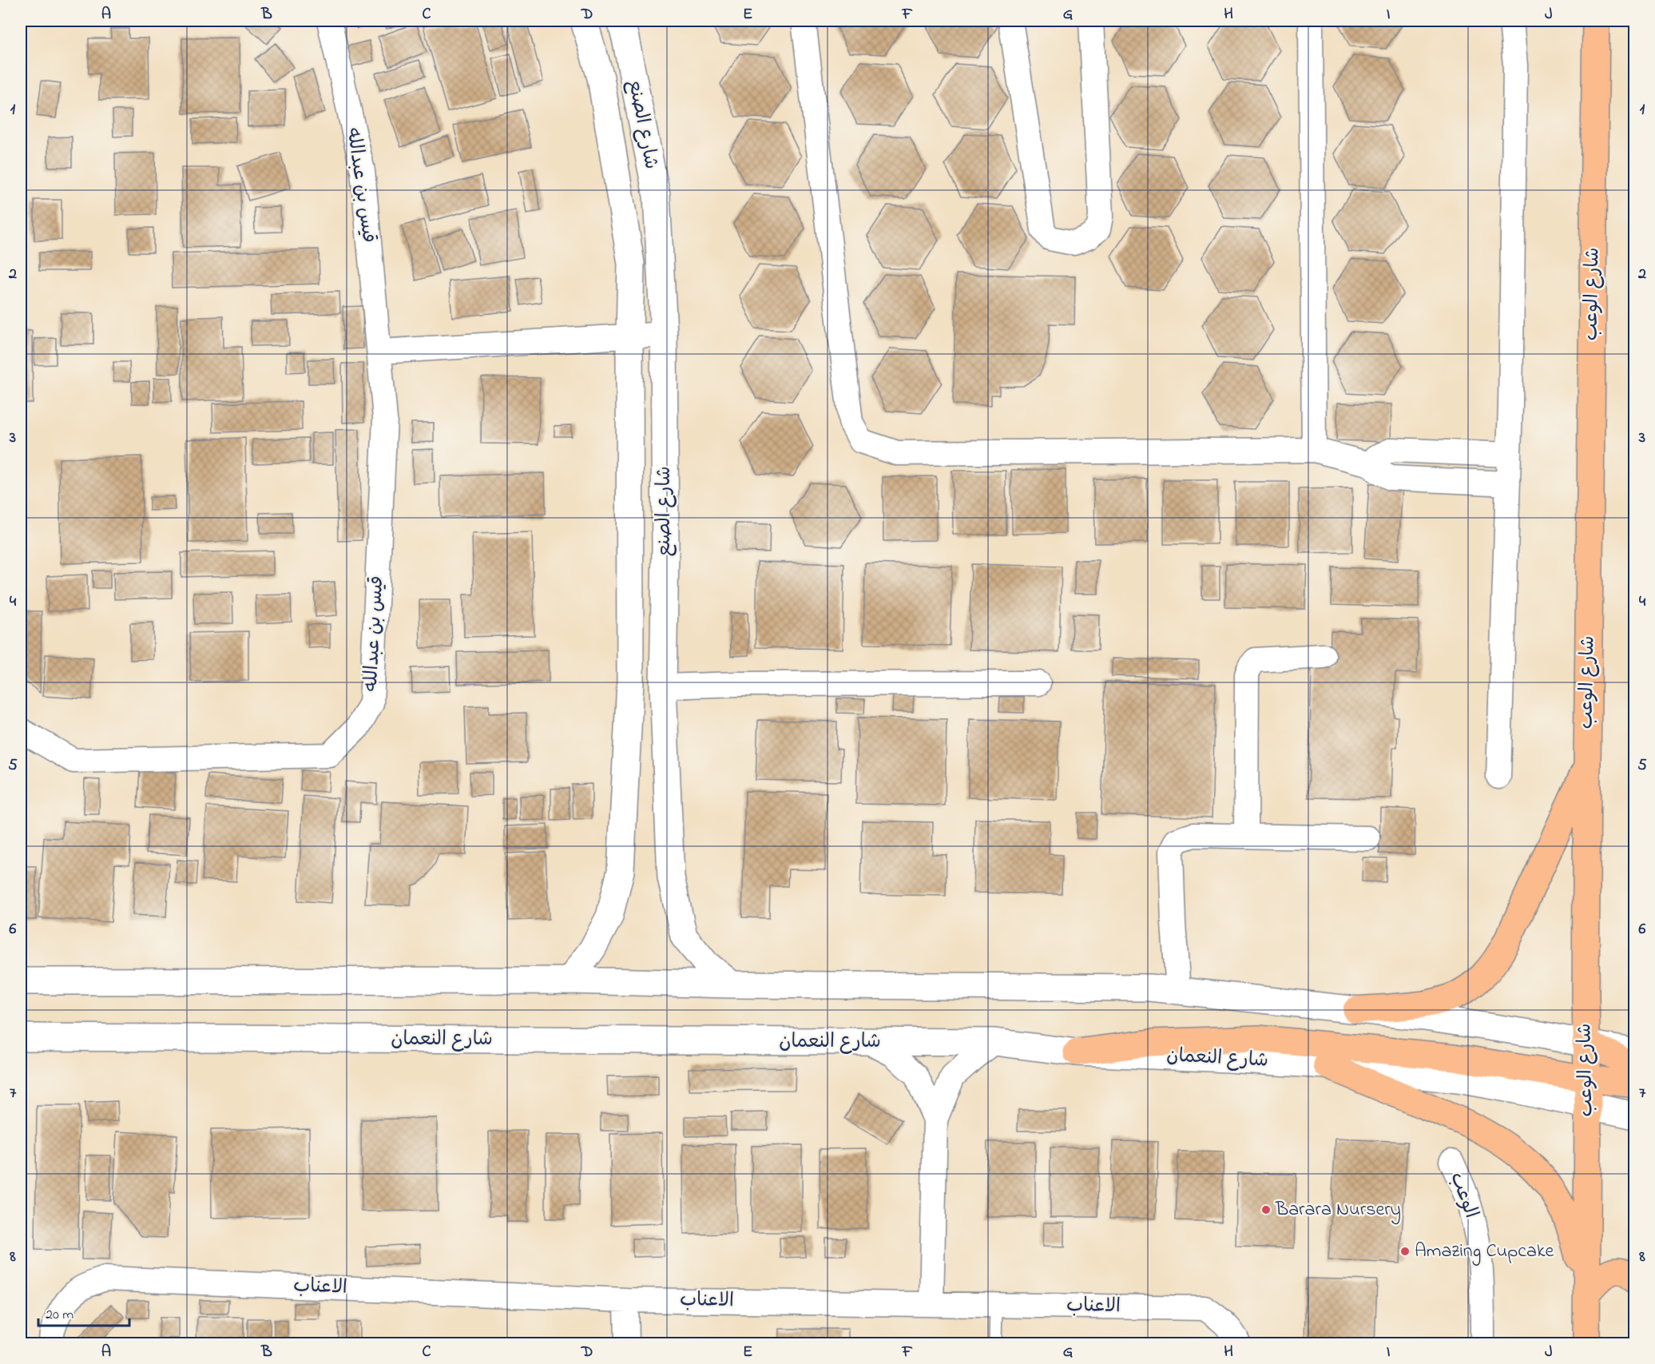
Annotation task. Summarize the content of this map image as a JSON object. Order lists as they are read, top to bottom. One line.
{"streets":{"main road":["شارع الوعب"],"street":["شارع الصنع","قيس بن عبدالله","شارع النعمان","الوعب","الاعناب"]},"crossings":[["شارع الوعب","شارع النعمان"]],"places":["Barara Nursery","Amazing Cupcake"],"scale_bar":"20 m","grid":{"columns":["A","B","C","D","E","F","G","H","I","J"],"rows":["1","2","3","4","5","6","7","8"]}}
